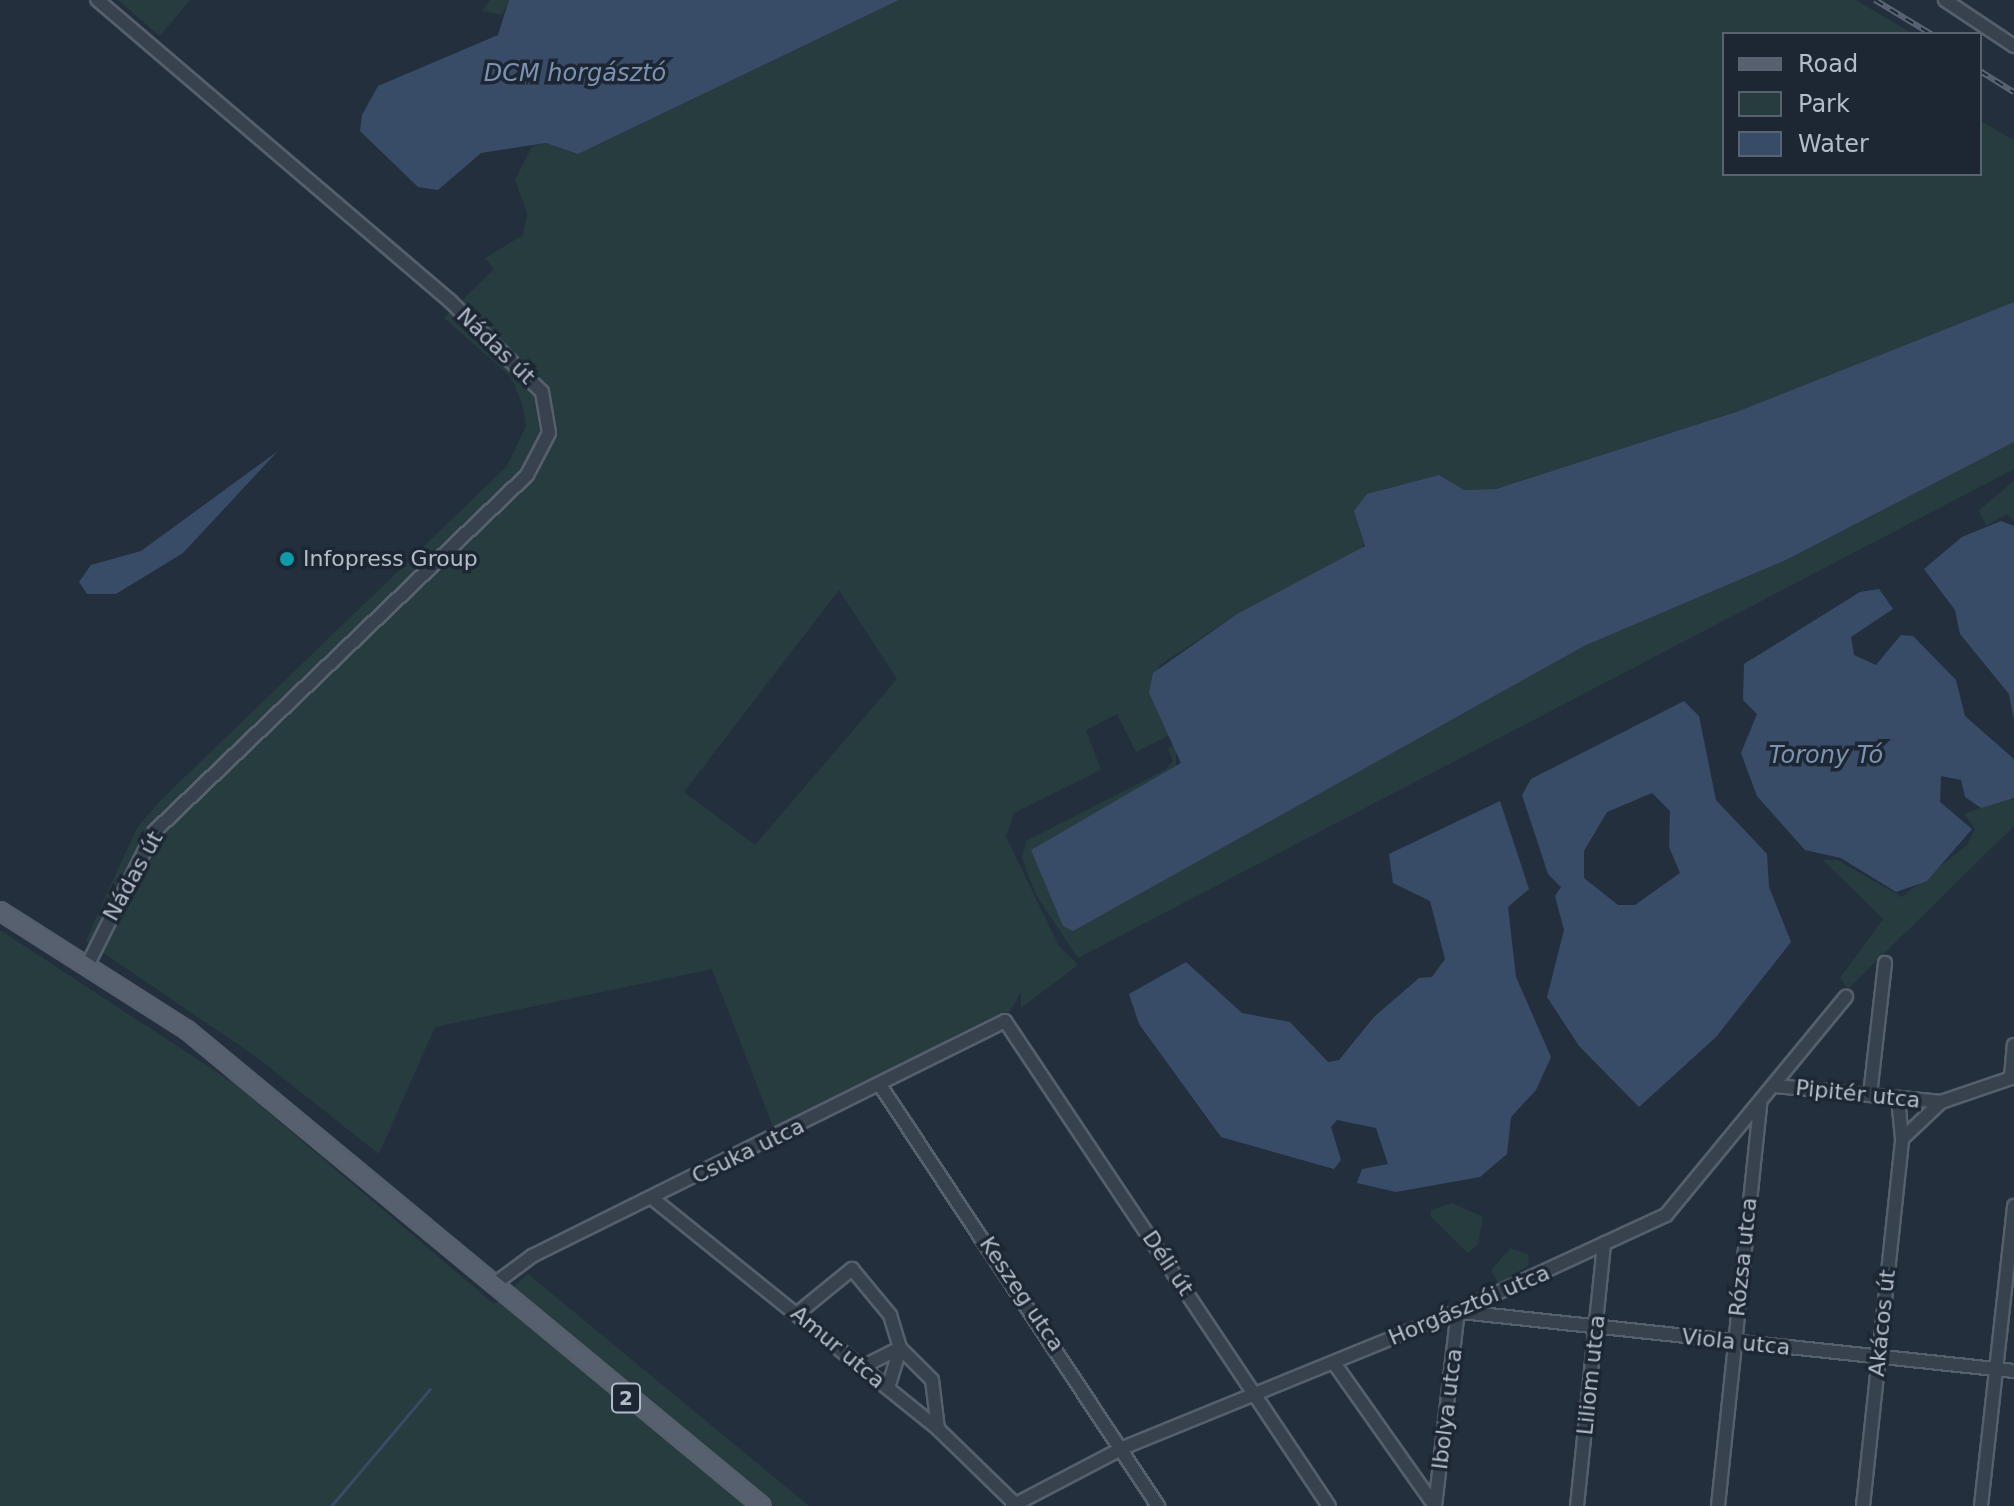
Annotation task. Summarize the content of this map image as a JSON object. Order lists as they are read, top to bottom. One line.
{"streets":{"main road":["2"],"street":["Nádas út","Pipitér utca","Csuka utca","Rózsa utca","Déli út","Keszeg utca","Horgásztói utca","Akácos út","Viola utca","Amur utca","Liliom utca","Ibolya utca"]},"crossings":[["Nádas út","2"],["Pipitér utca","Horgásztói utca"],["Pipitér utca","Akácos út"],["Csuka utca","Déli út"],["Csuka utca","Keszeg utca"],["Csuka utca","Amur utca"],["Csuka utca","2"],["Rózsa utca","Horgásztói utca"],["Rózsa utca","Viola utca"],["Déli út","Horgásztói utca"],["Keszeg utca","Horgásztói utca"],["Horgásztói utca","Viola utca"],["Horgásztói utca","Amur utca"],["Horgásztói utca","Liliom utca"],["Horgásztói utca","Ibolya utca"],["Akácos út","Viola utca"],["Viola utca","Liliom utca"],["Viola utca","Ibolya utca"]],"water":["DCM horgásztó","Torony Tó"],"places":["Infopress Group"],"legend":["Road","Park","Water"]}
